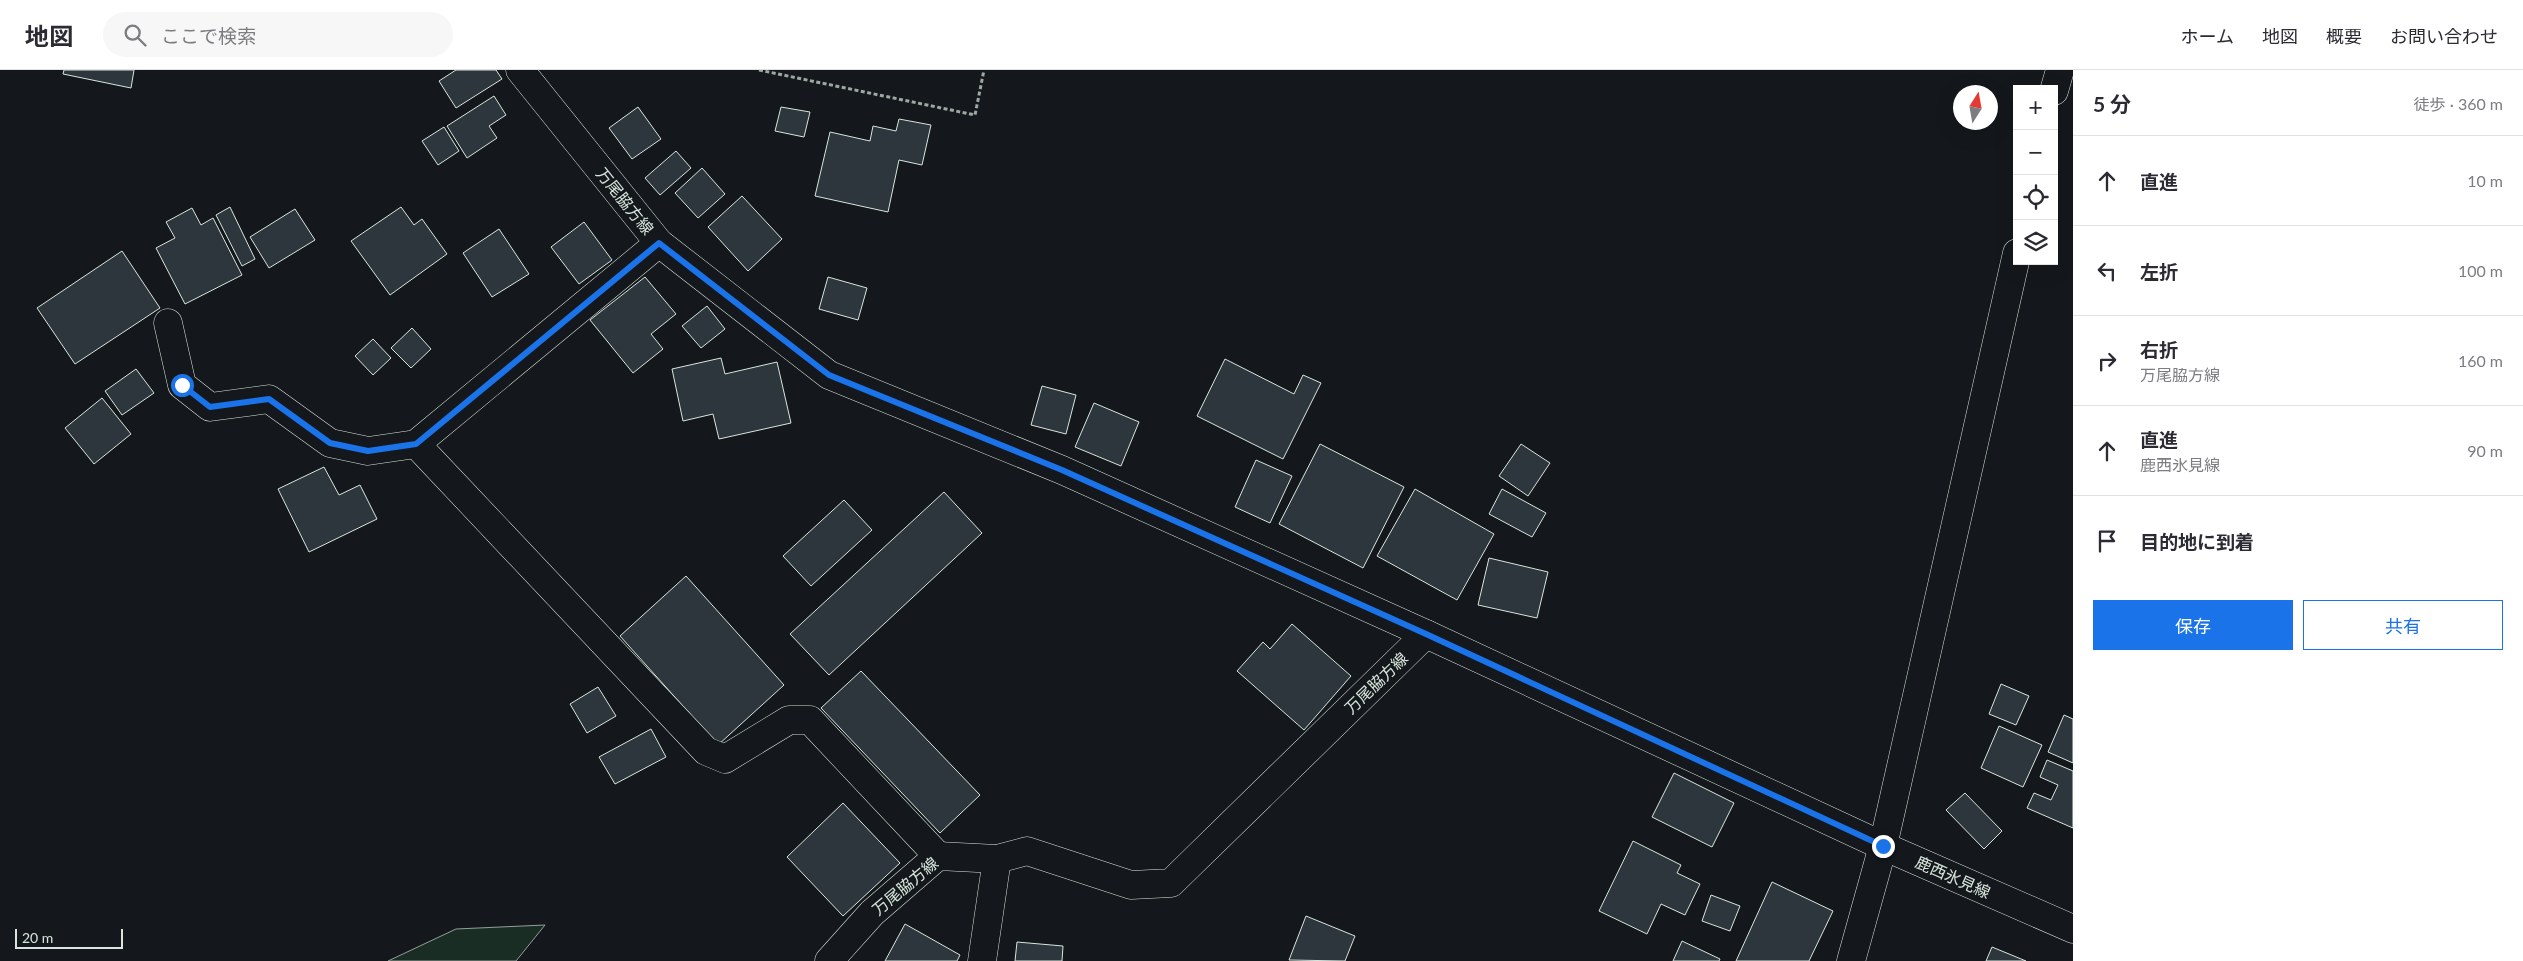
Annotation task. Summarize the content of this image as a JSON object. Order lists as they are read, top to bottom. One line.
{"streets":{"main road":["万尾脇方線","鹿西氷見線"]},"crossings":[["万尾脇方線","鹿西氷見線"]],"scale_bar":"20 m","north":"top","page":{"header":"地図","search":"ここで検索","nav":["ホーム","地図","概要","お問い合わせ"],"heading":["5 分","徒歩 · 360 m"],"map_buttons":["+","−"],"list":[["直進","10 m"],["左折","100 m"],["右折","万尾脇方線","160 m"],["直進","鹿西氷見線","90 m"],"目的地に到着"],"buttons":["保存","共有"],"scale":"20 m"}}
